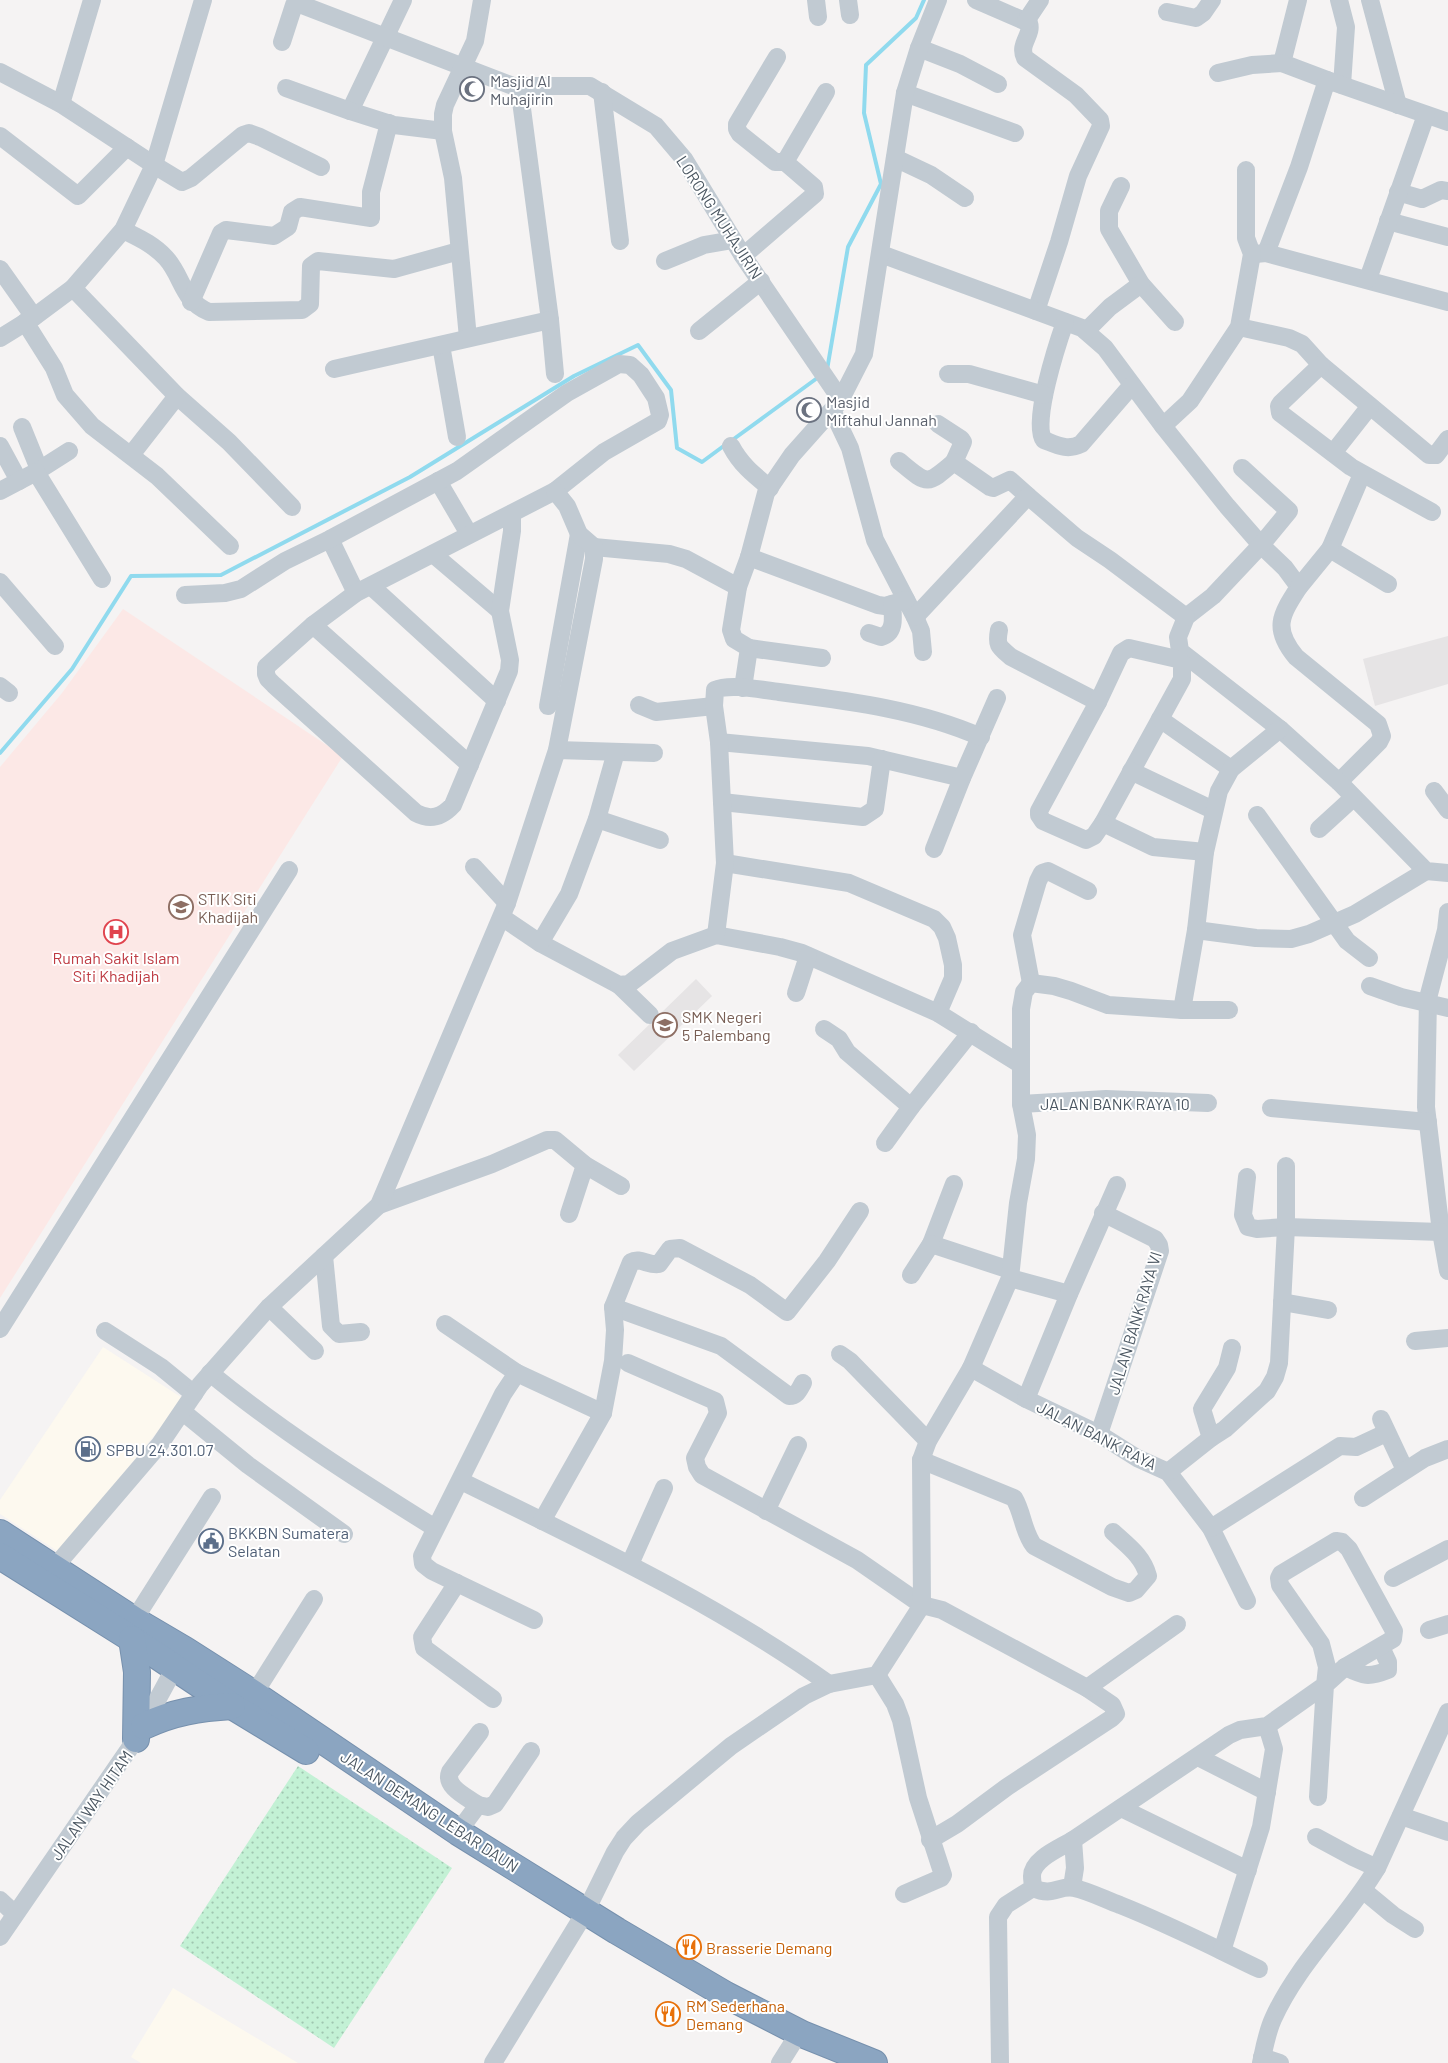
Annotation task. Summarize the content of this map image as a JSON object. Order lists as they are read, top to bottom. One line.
{"streets":{"highway":["JALAN DEMANG LEBAR DAUN"],"street":["LORONG MUHAJIRIN","JALAN BANK RAYA 10","JALAN BANK RAYA VI","JALAN BANK RAYA","JALAN WAY HITAM"]},"crossings":[["JALAN BANK RAYA VI","JALAN BANK RAYA"],["JALAN WAY HITAM","JALAN DEMANG LEBAR DAUN"]],"places":{"mosque":["Masjid Al Muhajirin","Masjid Miftahul Jannah"],"school or university":["STIK Siti Khadijah","SMK Negeri 5 Palembang"],"hospital":["Rumah Sakit Islam Siti Khadijah"],"fuel station":["SPBU 24.301.07"],"public building":["BKKBN Sumatera Selatan"],"restaurant":["Brasserie Demang","RM Sederhana Demang"]}}
